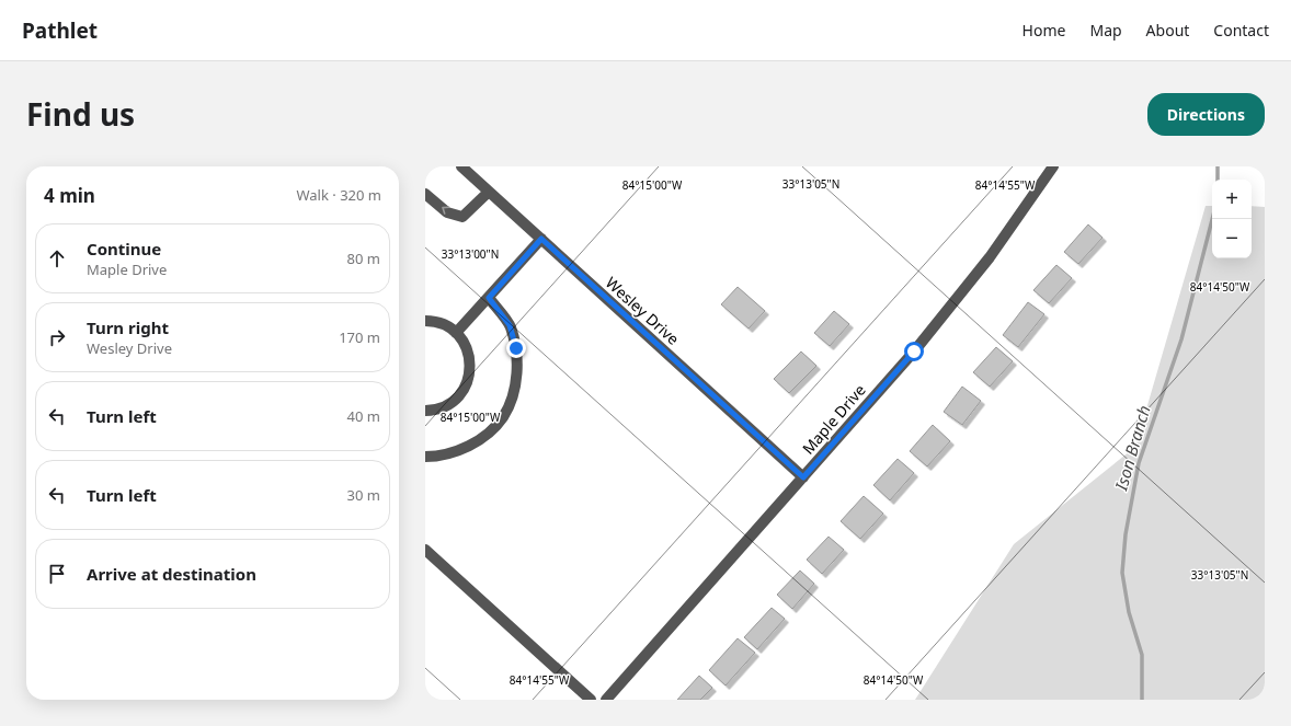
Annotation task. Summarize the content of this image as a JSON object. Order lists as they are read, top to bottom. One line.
{"streets":{"street":["Wesley Drive","Maple Drive"]},"crossings":[["Wesley Drive","Maple Drive"]],"water":["Ison Branch"],"page":{"header":"Pathlet","nav":["Home","Map","About","Contact"],"title":"Find us","buttons":"Directions","heading":["4 min","Walk · 320 m"],"map_buttons":["+","−"],"list":[["Continue","Maple Drive","80 m"],["Turn right","Wesley Drive","170 m"],["Turn left","40 m"],["Turn left","30 m"],"Arrive at destination"]},"coordinates":["33°13'05\"N","84°15'00\"W","84°14'55\"W","33°13'00\"N","84°14'50\"W"]}
